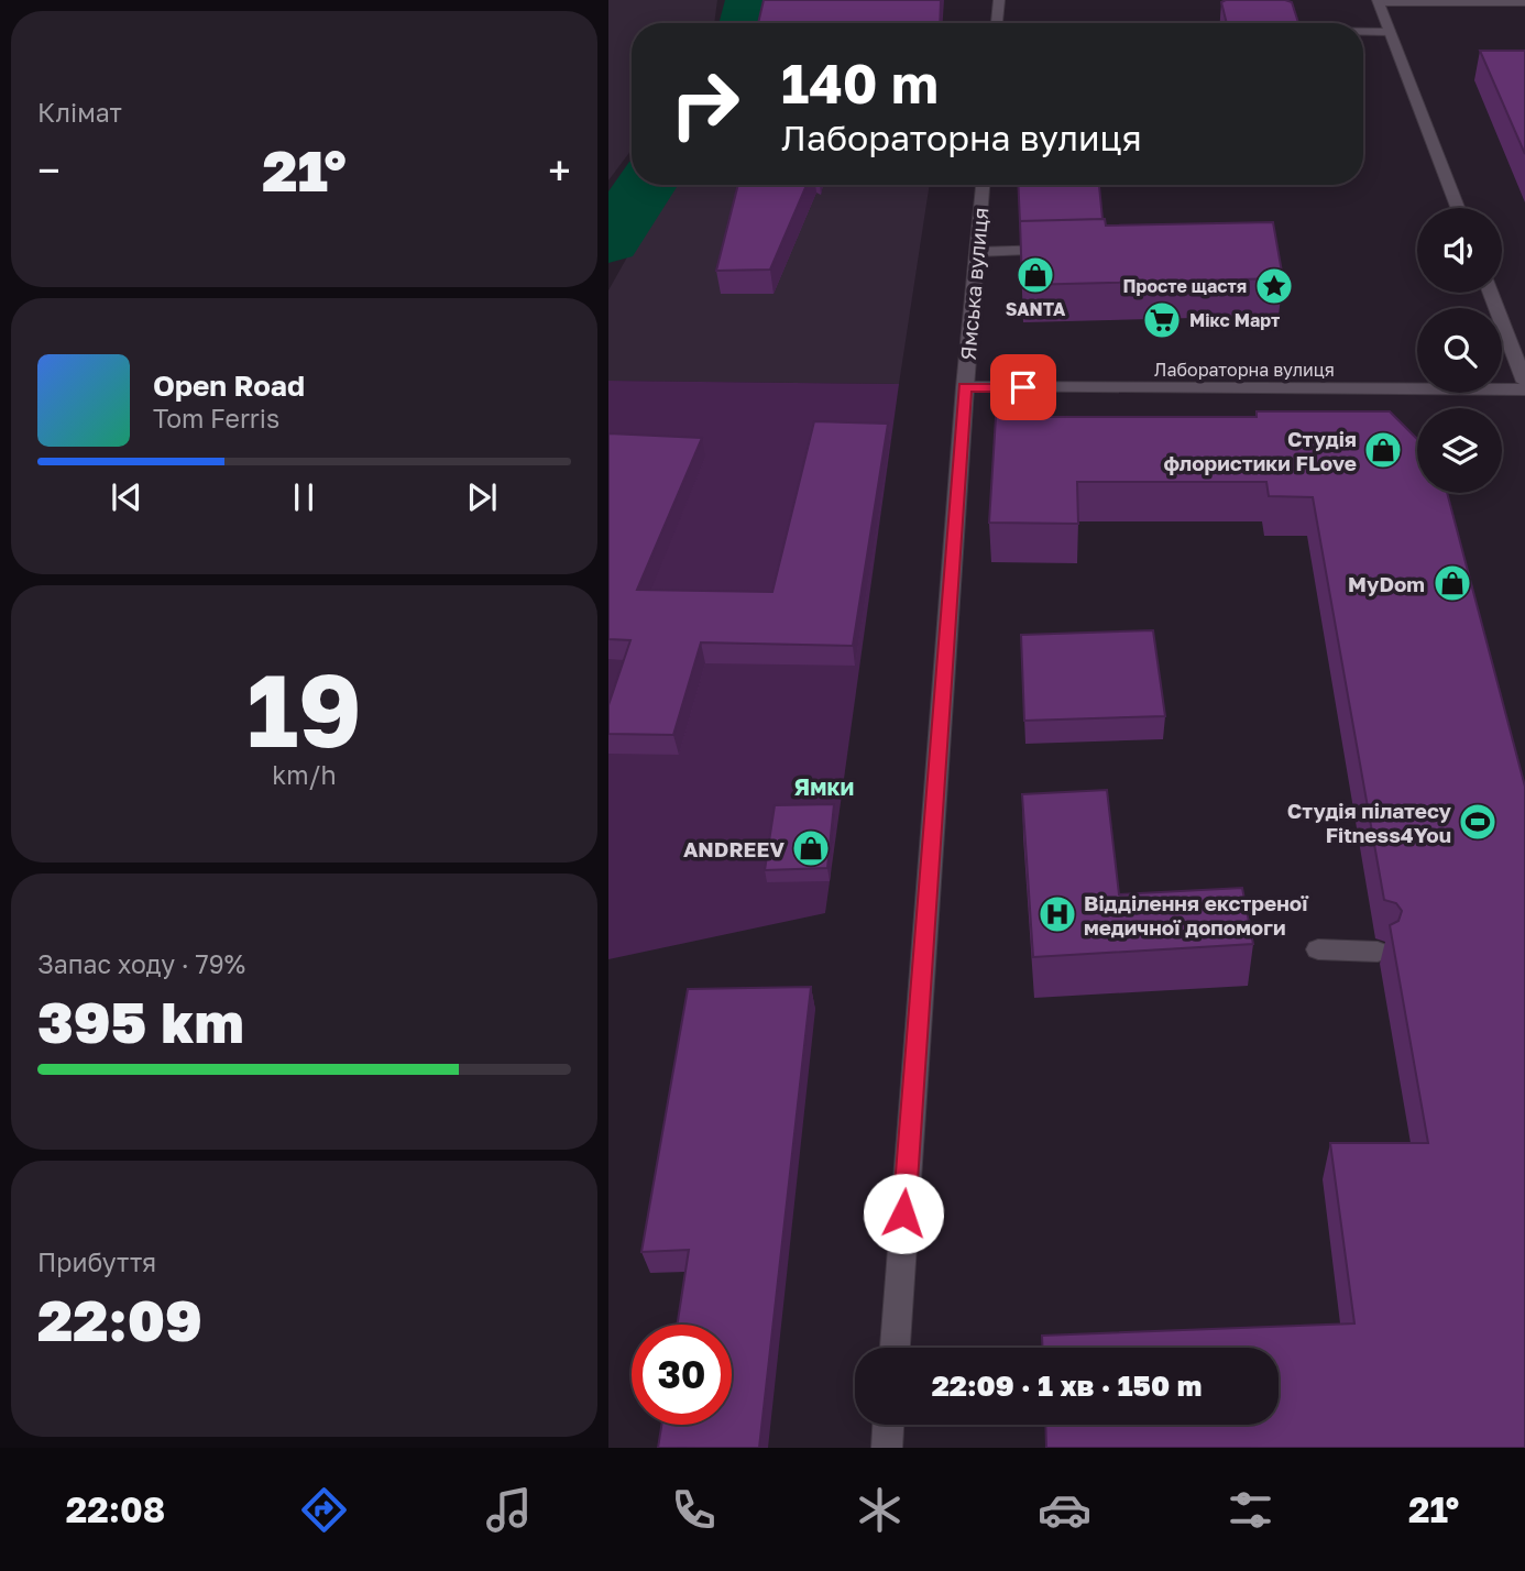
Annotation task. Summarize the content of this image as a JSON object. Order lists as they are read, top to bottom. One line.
{"streets":{"street":["Ямська вулиця","Лабораторна вулиця"]},"crossings":[["Ямська вулиця","Лабораторна вулиця"]],"districts":["Ямки"],"places":{"shop":["SANTA","Студія флористики FLove","MyDom","ANDREEV"],"place":["Просте щастя"],"supermarket":["Мікс Март"],"sports":["Студія пілатесу Fitness4You"],"hospital":["Відділення екстреної медичної допомоги"]},"page":{"tile":["Клімат",["19","km/h"],["Запас ходу · 79%","395 km"],["Прибуття","22:09"]],"turn":["140 m","Лабораторна вулиця"],"heat":["−","21°","+"],"song":["Open Road","Tom Ferris"],"limit":"30","trip":"22:09 · 1 хв · 150 m","tabs":["22:08","21°"]}}
